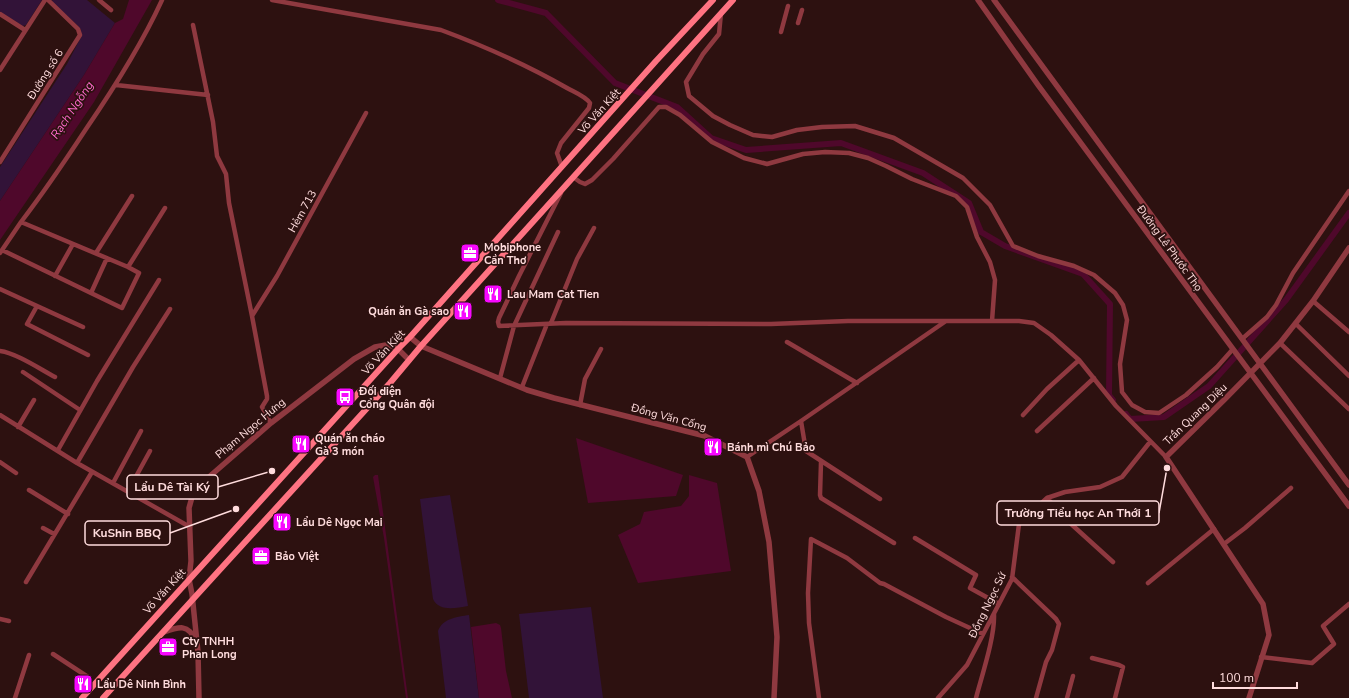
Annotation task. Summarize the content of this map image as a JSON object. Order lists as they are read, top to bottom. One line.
{"streets":{"main road":["Võ Văn Kiệt"],"street":["Đường số 6","Hẻm 713","Đường Lê Phước Thọ","Trần Quang Diệu","Đồng Văn Cống","Phạm Ngọc Hưng","Đồng Ngọc Sứ"]},"crossings":[["Võ Văn Kiệt","Đồng Văn Cống"],["Võ Văn Kiệt","Phạm Ngọc Hưng"],["Đường Lê Phước Thọ","Trần Quang Diệu"]],"water":["Rạch Ngỗng"],"places":{"office":["Mobiphone Cần Thơ","Bảo Việt","Cty TNHH Phan Long"],"restaurant":["Lau Mam Cat Tien","Quán ăn Gà sao","Quán ăn cháo Gà 3 món","Bánh mì Chú Bảo","Lẩu Dê Ngọc Mai","Lẩu Dê Ninh Bình"],"bus stop":["Đối diện Cổng Quân đội"],"other":["Trường Tiểu học An Thới 1","Lẩu Dê Tài Ký","KuShin BBQ"]},"scale_bar":"100 m"}
